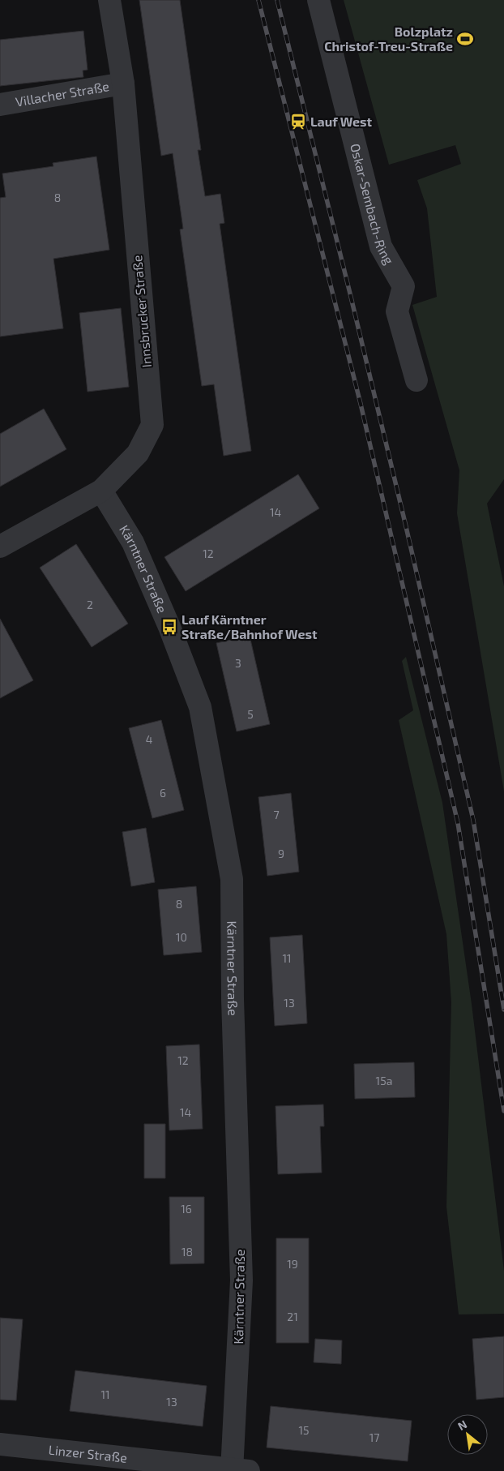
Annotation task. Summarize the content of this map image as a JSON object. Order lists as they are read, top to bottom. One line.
{"streets":{"street":["Villacher Straße","Oskar-Sembach-Ring","Innsbrucker Straße","Kärntner Straße","Linzer Straße"]},"crossings":[["Villacher Straße","Innsbrucker Straße"],["Innsbrucker Straße","Kärntner Straße"],["Kärntner Straße","Linzer Straße"]],"places":{"sports":["Bolzplatz Christof-Treu-Straße"],"station":["Lauf West"],"bus stop":["Lauf Kärntner Straße/Bahnhof West"]},"house_numbers":["8","14","12","2","3","5","4","6","7","9","8","10","11","13","12","15a","14","16","18","19","21","11","13","15","17"],"north":"top left"}
